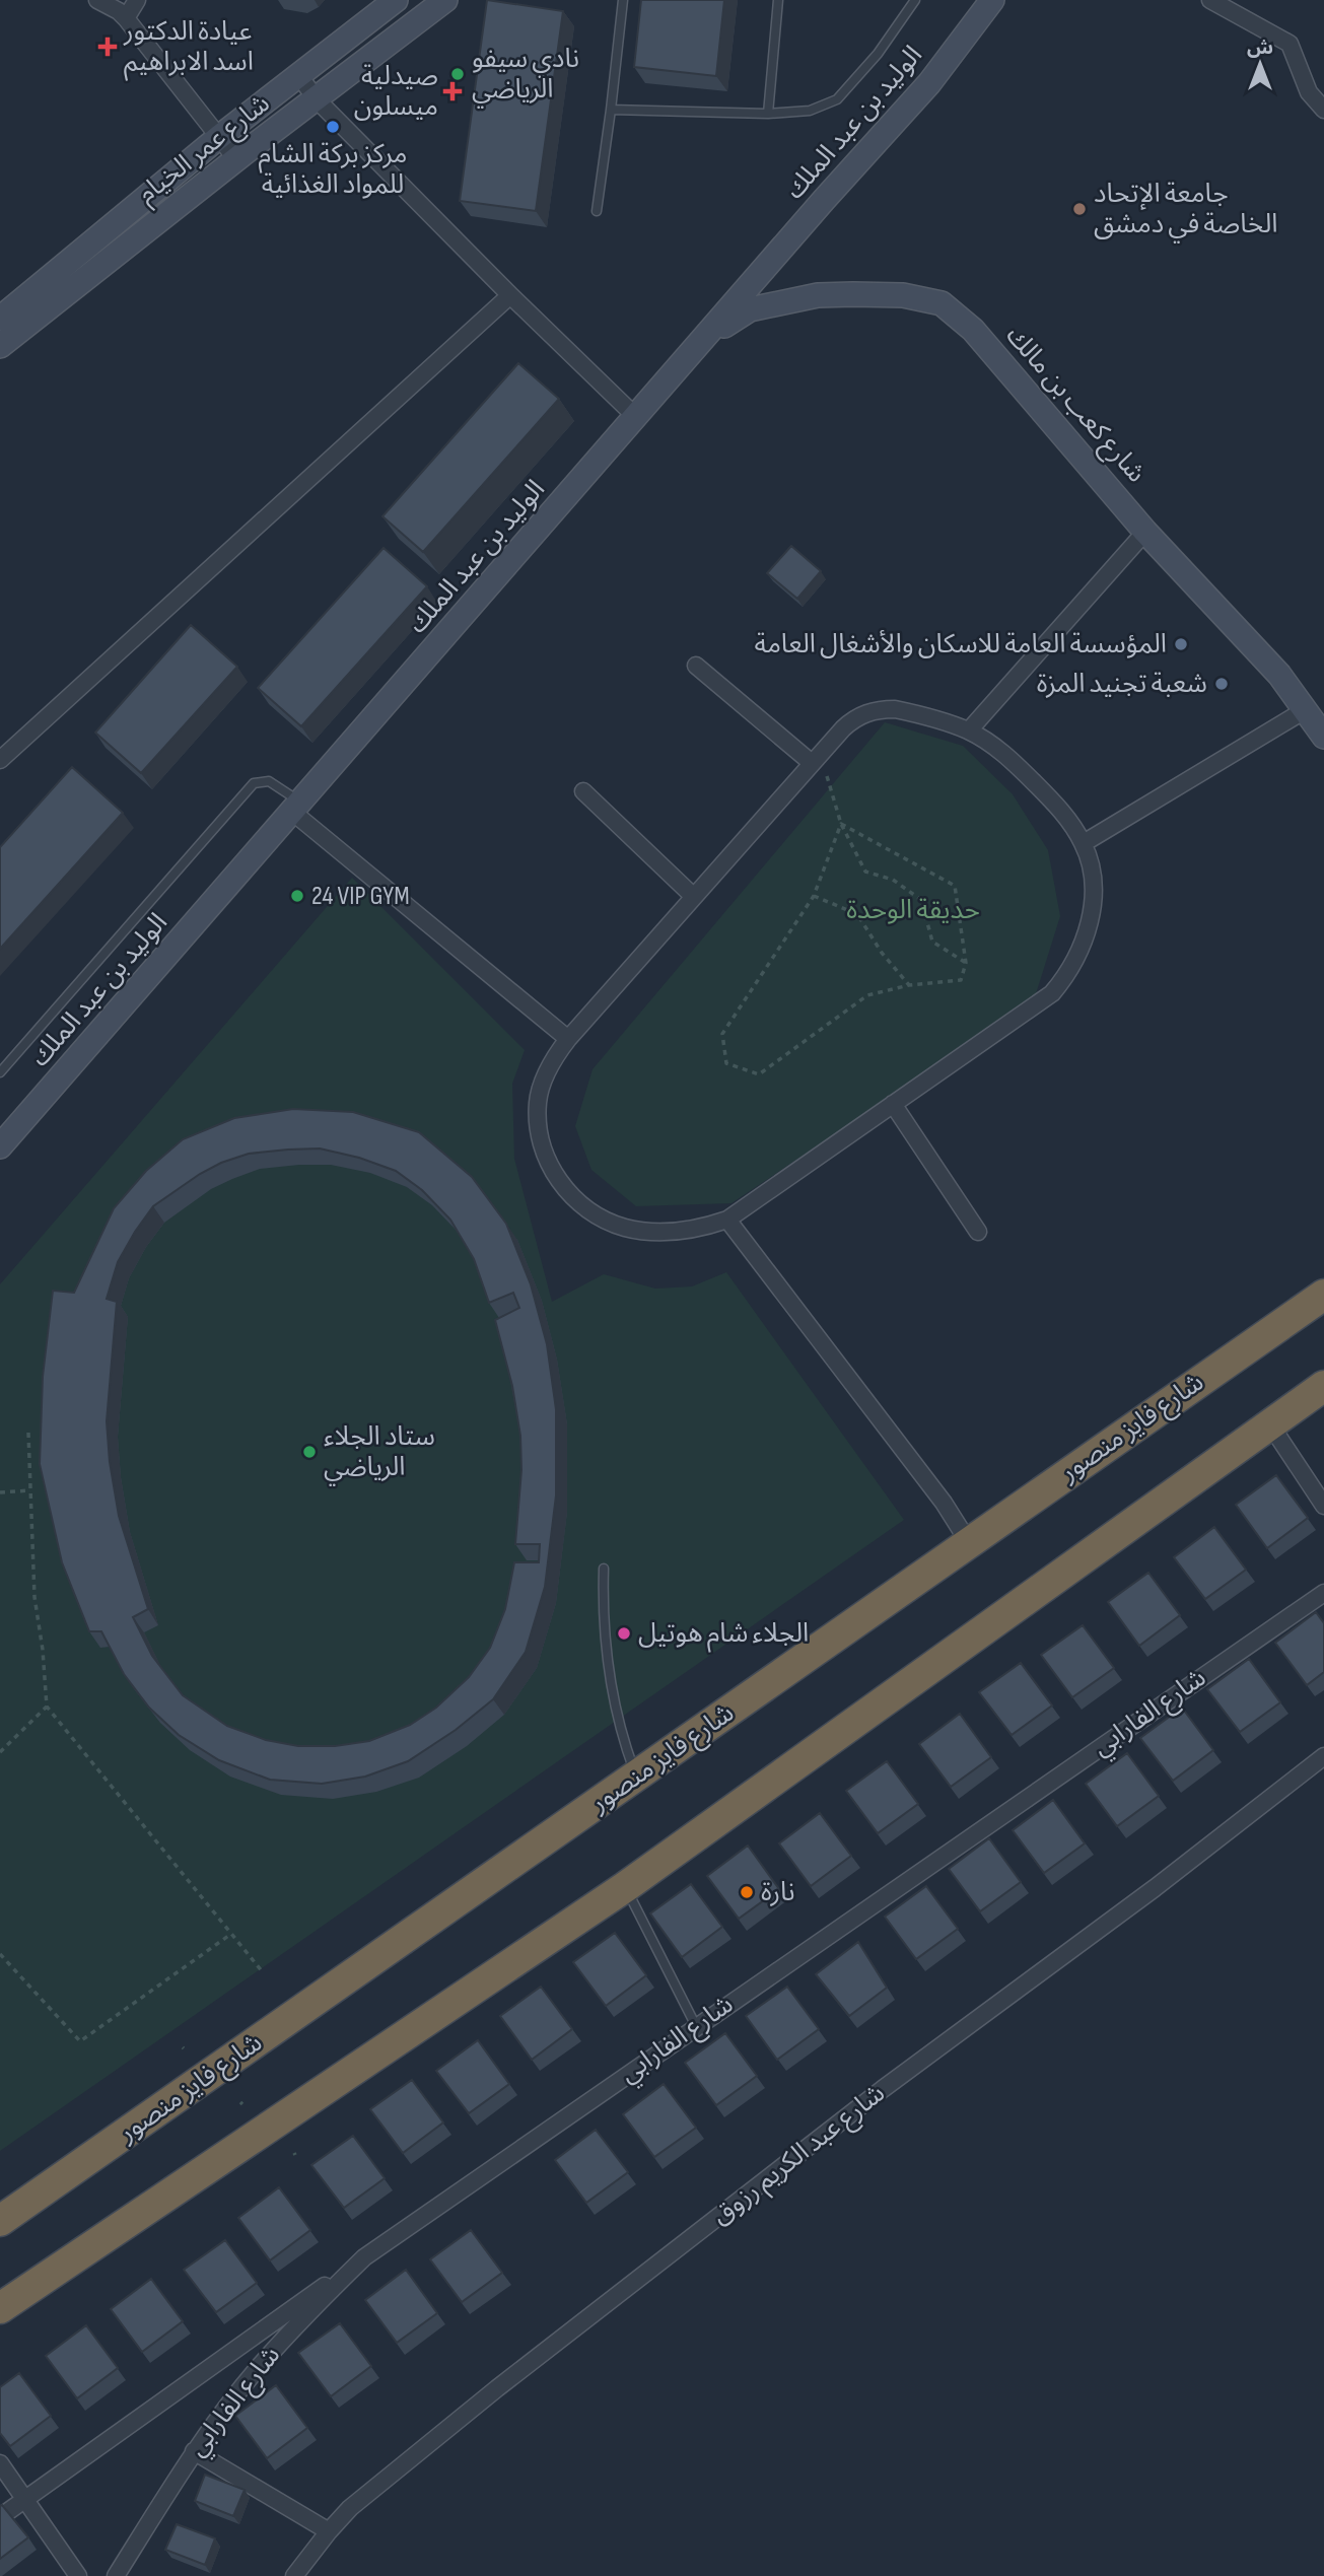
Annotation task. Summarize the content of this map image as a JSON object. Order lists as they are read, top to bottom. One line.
{"streets":{"highway":["شارع فايز منصور"],"main road":["الوليد بن عبد الملك","شارع عمر الخيام","شارع كعب بن مالك"],"street":["شارع الفارابي","شارع عبد الكريم رزوق"]},"crossings":[["الوليد بن عبد الملك","شارع كعب بن مالك"]],"parks":["حديقة الوحدة"],"places":{"health":["عيادة الدكتور اسد الابراهيم","صيدلية ميسلون"],"other":["نادي سيفو الرياضي","مركز بركة الشام للمواد الغذائية","جامعة الإتحاد الخاصة في دمشق","المؤسسة العامة للاسكان والأشغال العامة","شعبة تجنيد المزة","24 VIP GYM","ستاد الجلاء الرياضي","الجلاء شام هوتيل","نارة"]},"north":"top"}
